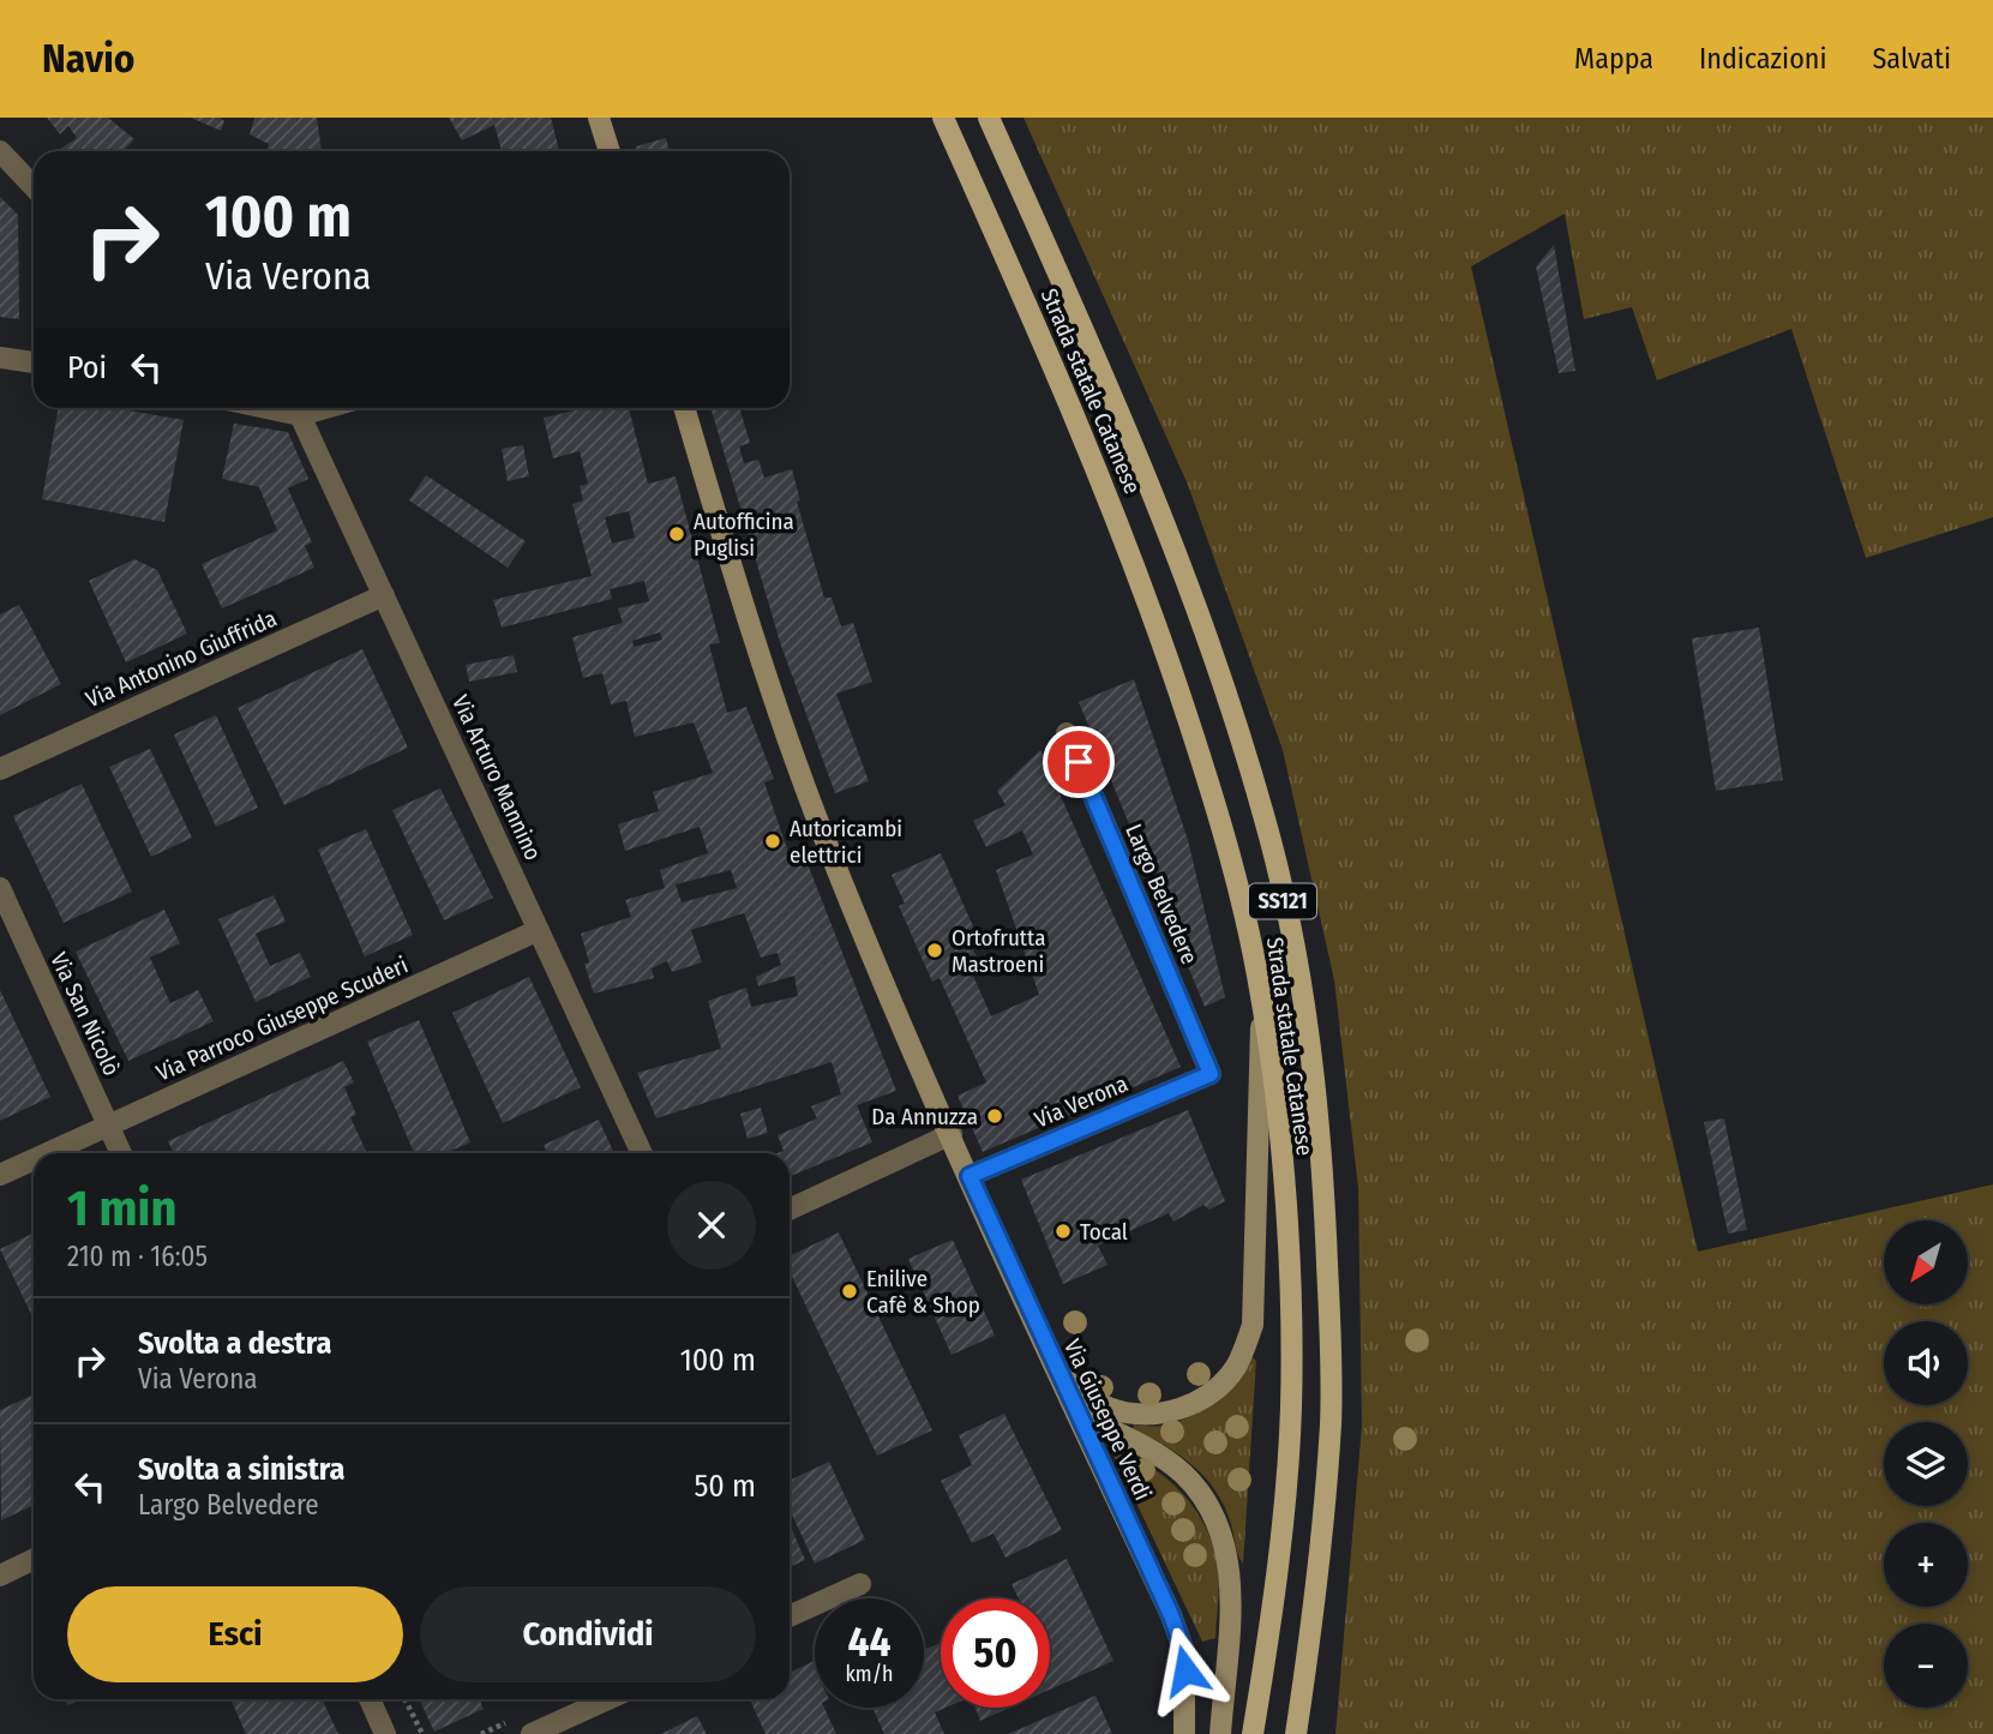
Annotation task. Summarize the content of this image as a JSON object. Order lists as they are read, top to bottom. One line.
{"streets":{"main road":["Strada statale Catanese","SS121","Via Giuseppe Verdi"],"street":["Via Antonino Giuffrida","Via Arturo Mannino","Largo Belvedere","Via San Nicolò","Via Parroco Giuseppe Scuderi","Via Verona"]},"crossings":[["Via Antonino Giuffrida","Via Arturo Mannino"],["Via Arturo Mannino","Via Parroco Giuseppe Scuderi"],["Largo Belvedere","Via Verona"],["Via San Nicolò","Via Parroco Giuseppe Scuderi"],["Via Verona","Via Giuseppe Verdi"]],"places":["Autofficina Puglisi","Autoricambi elettrici","Ortofrutta Mastroeni","Da Annuzza","Tocal","Enilive Cafè & Shop"],"north":"bottom left","page":{"header":"Navio","nav":["Mappa","Indicazioni","Salvati"],"turn":["100 m","Via Verona"],"then":"Poi","heading":["1 min","210 m · 16:05"],"map_buttons":["+","−"],"list":[{"name":"Svolta a destra","note":"Via Verona","value":"100 m"},{"name":"Svolta a sinistra","note":"Largo Belvedere","value":"50 m"}],"buttons":["Esci","Condividi"],"speed":"44 km/h","limit":"50"}}
